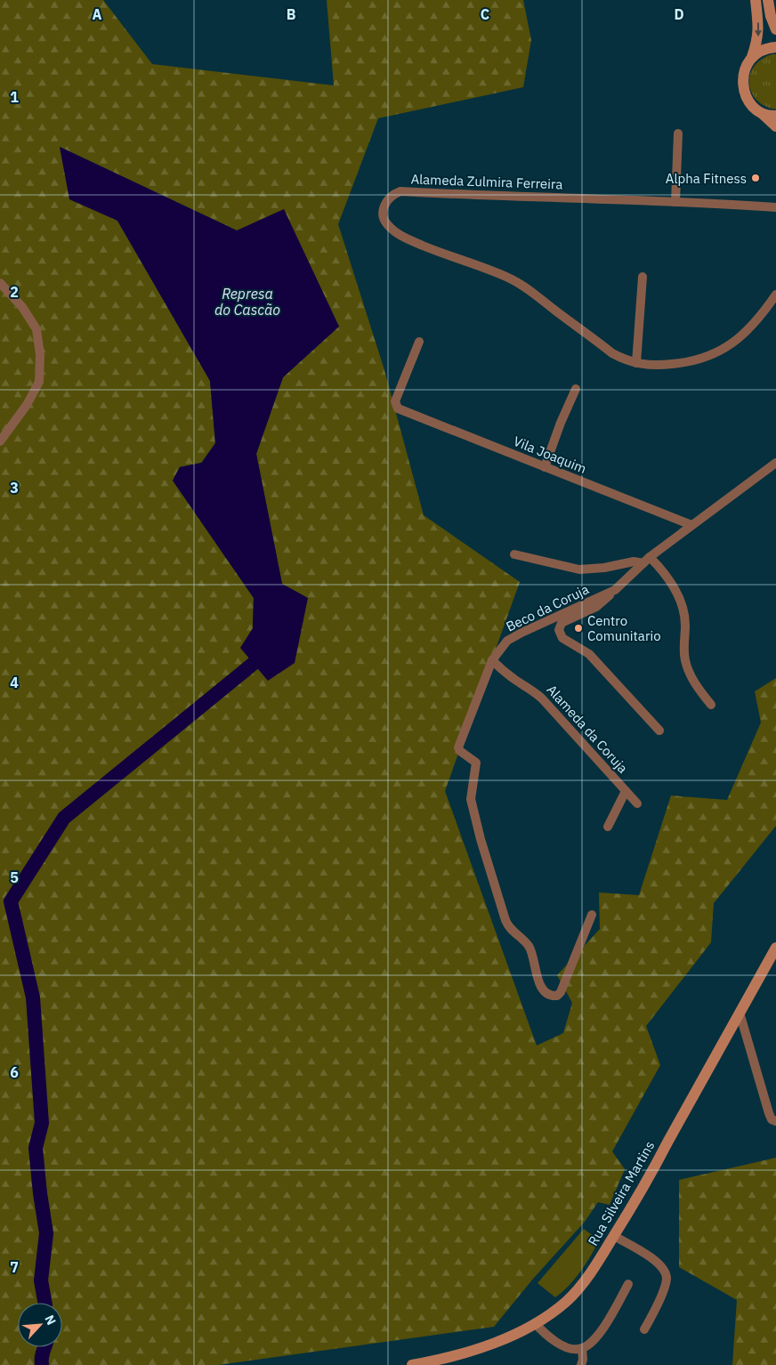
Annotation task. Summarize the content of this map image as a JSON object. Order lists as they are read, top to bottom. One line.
{"streets":{"main road":["Rua Silveira Martins"],"street":["Alameda Zulmira Ferreira","Vila Joaquim","Beco da Coruja","Alameda da Coruja"]},"crossings":[["Vila Joaquim","Beco da Coruja"],["Beco da Coruja","Alameda da Coruja"]],"water":["Represa do Cascão"],"places":["Alpha Fitness","Centro Comunitario"],"north":"top right","grid":{"columns":["A","B","C","D"],"rows":["1","2","3","4","5","6","7"]}}
